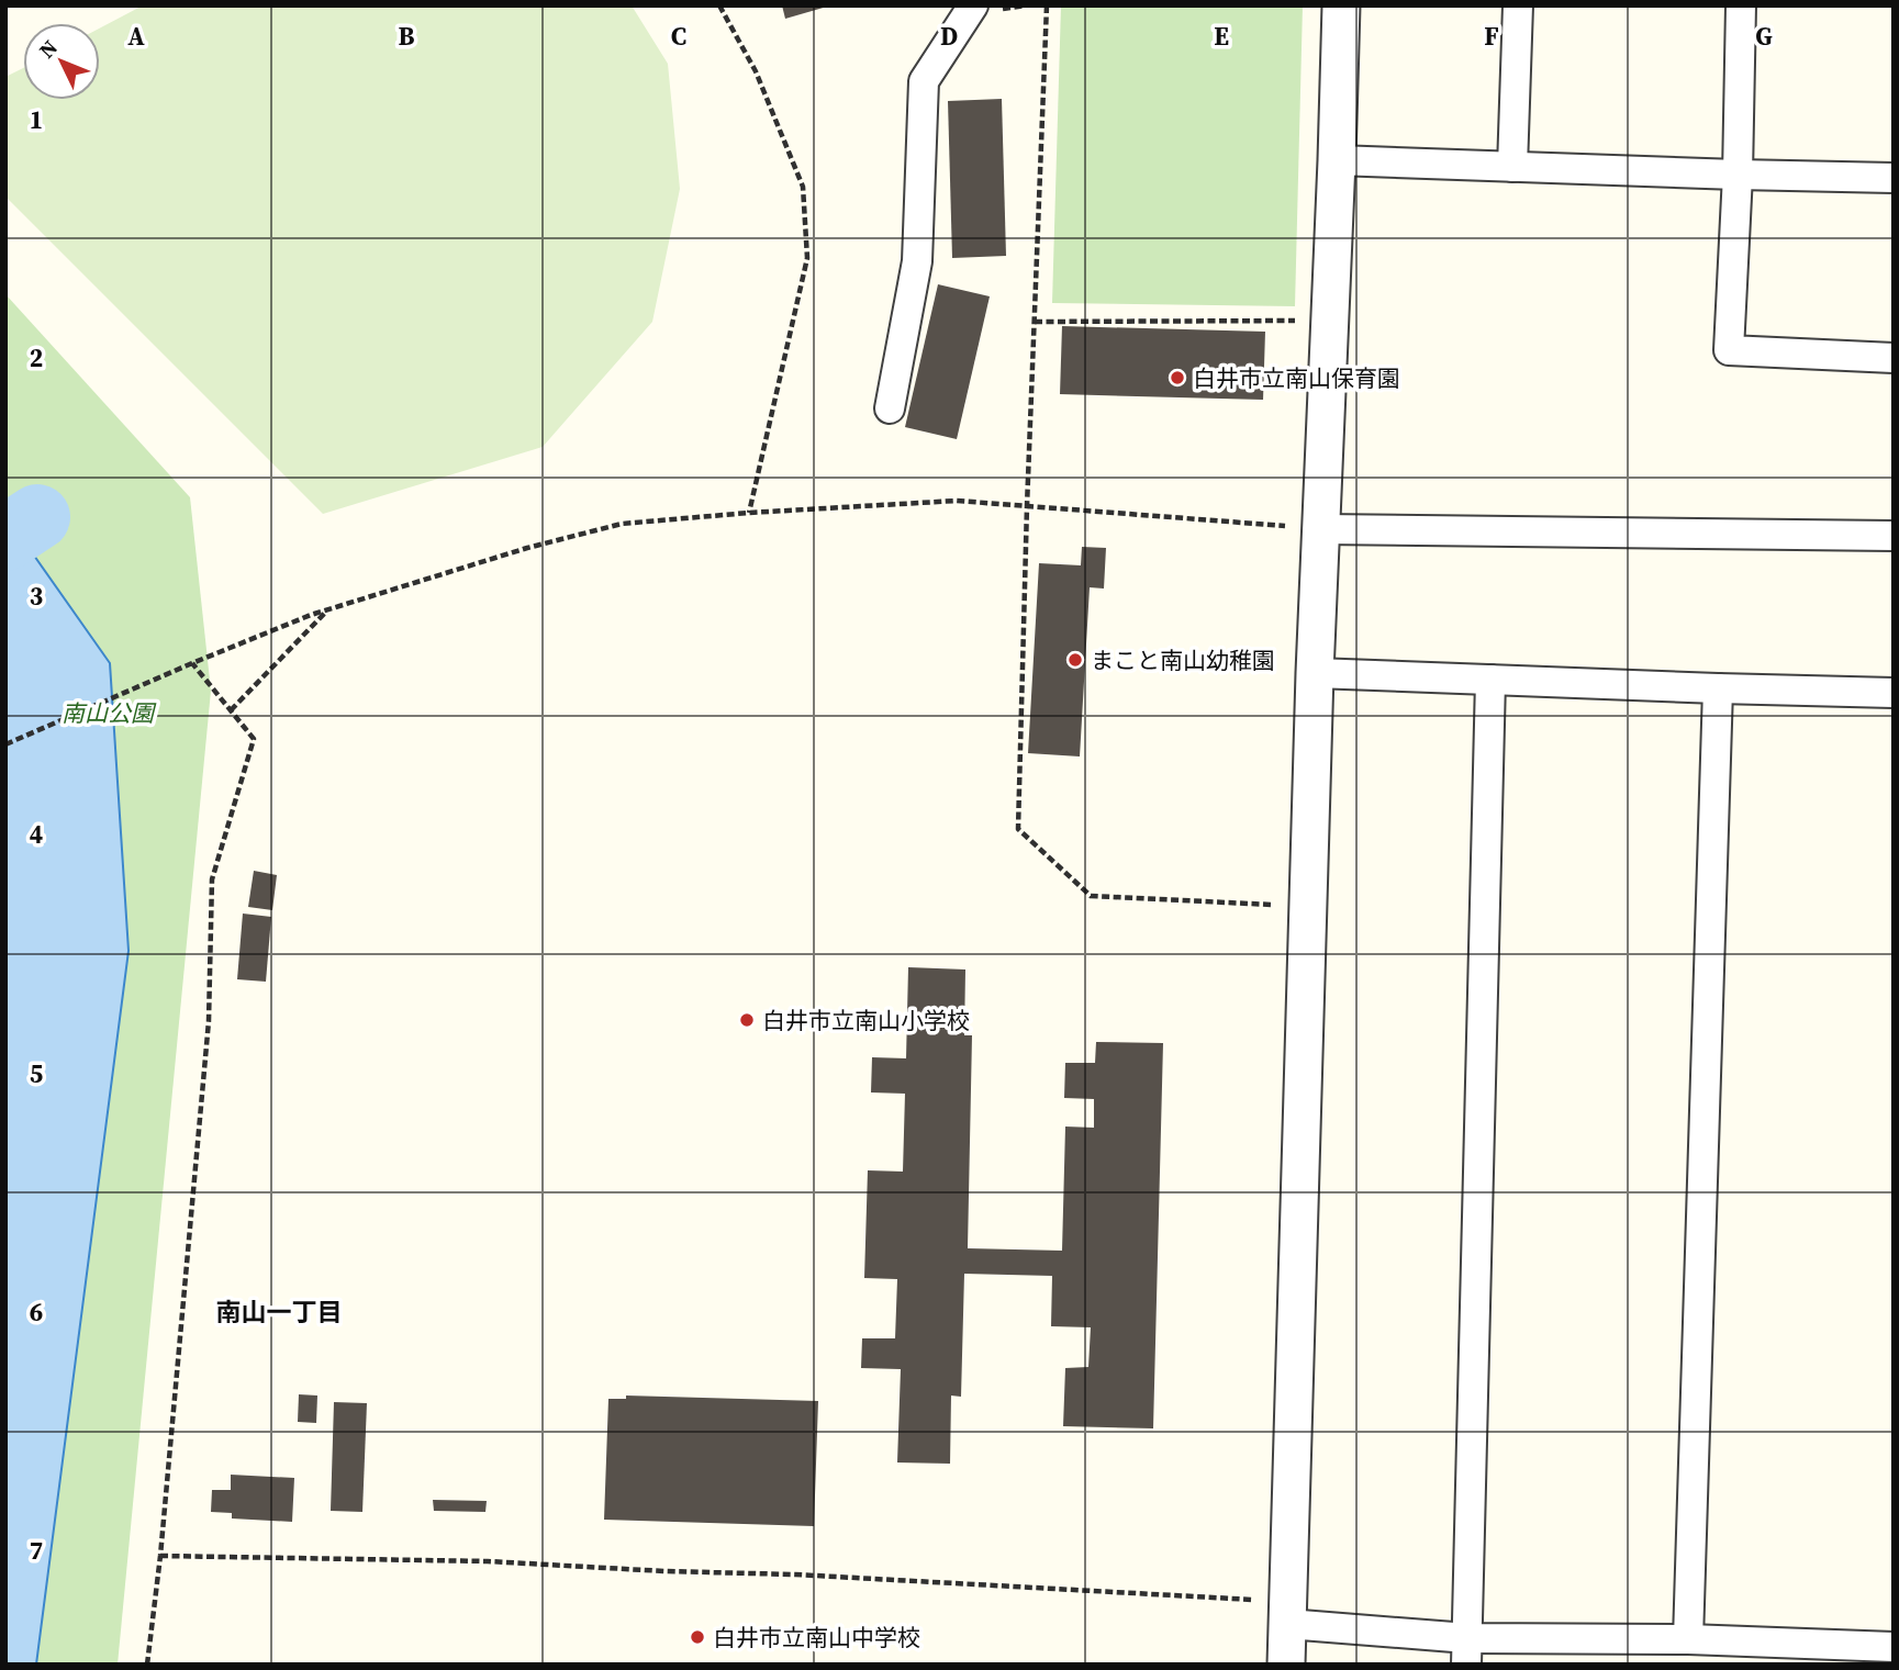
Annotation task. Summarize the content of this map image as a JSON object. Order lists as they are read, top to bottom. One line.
{"districts":["南山一丁目"],"parks":["南山公園"],"places":["白井市立南山保育園","まこと南山幼稚園","白井市立南山小学校","白井市立南山中学校"],"north":"top left","grid":{"columns":["A","B","C","D","E","F","G"],"rows":["1","2","3","4","5","6","7"]}}
